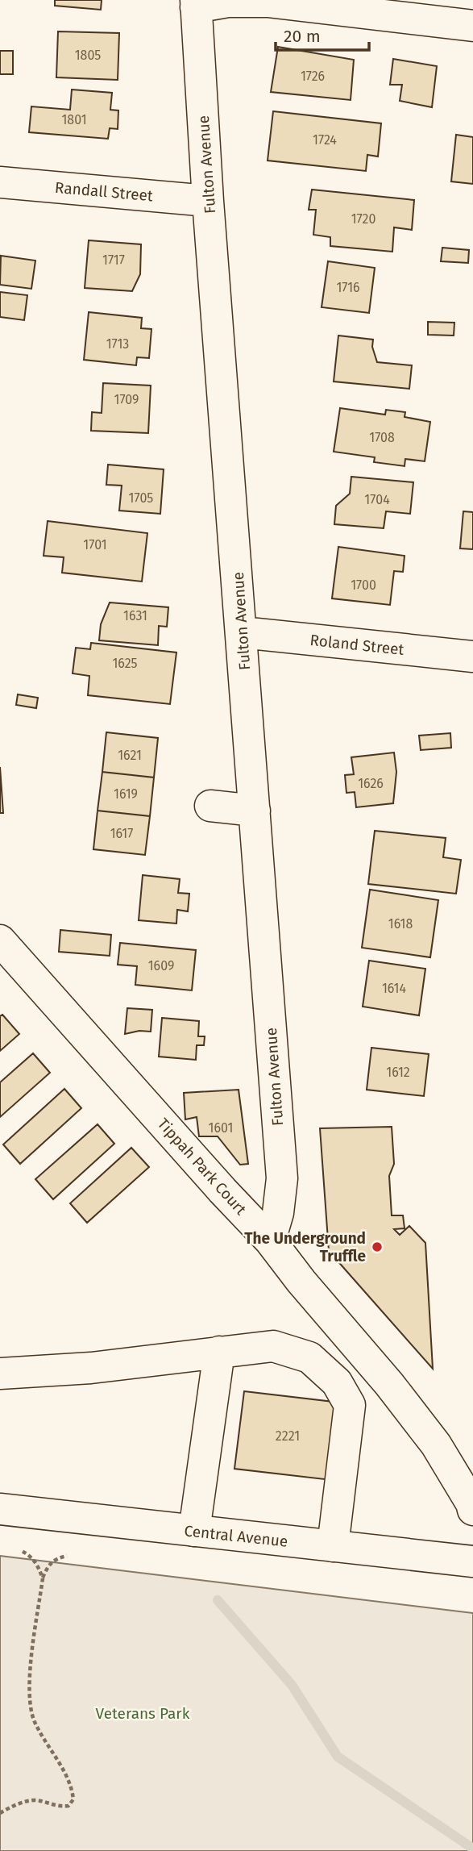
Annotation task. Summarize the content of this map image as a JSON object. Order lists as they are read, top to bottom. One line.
{"streets":{"street":["Fulton Avenue","Randall Street","Roland Street","Tippah Park Court","Central Avenue"]},"crossings":[["Fulton Avenue","Randall Street"],["Fulton Avenue","Roland Street"],["Fulton Avenue","Tippah Park Court"]],"parks":["Veterans Park"],"places":["The Underground Truffle"],"house_numbers":["1805","1726","1801","1724","1720","1717","1716","1713","1709","1708","1705","1704","1701","1700","1631","1625","1621","1626","1619","1617","1618","1609","1614","1612","1601","2221"],"scale_bar":"20 m"}
